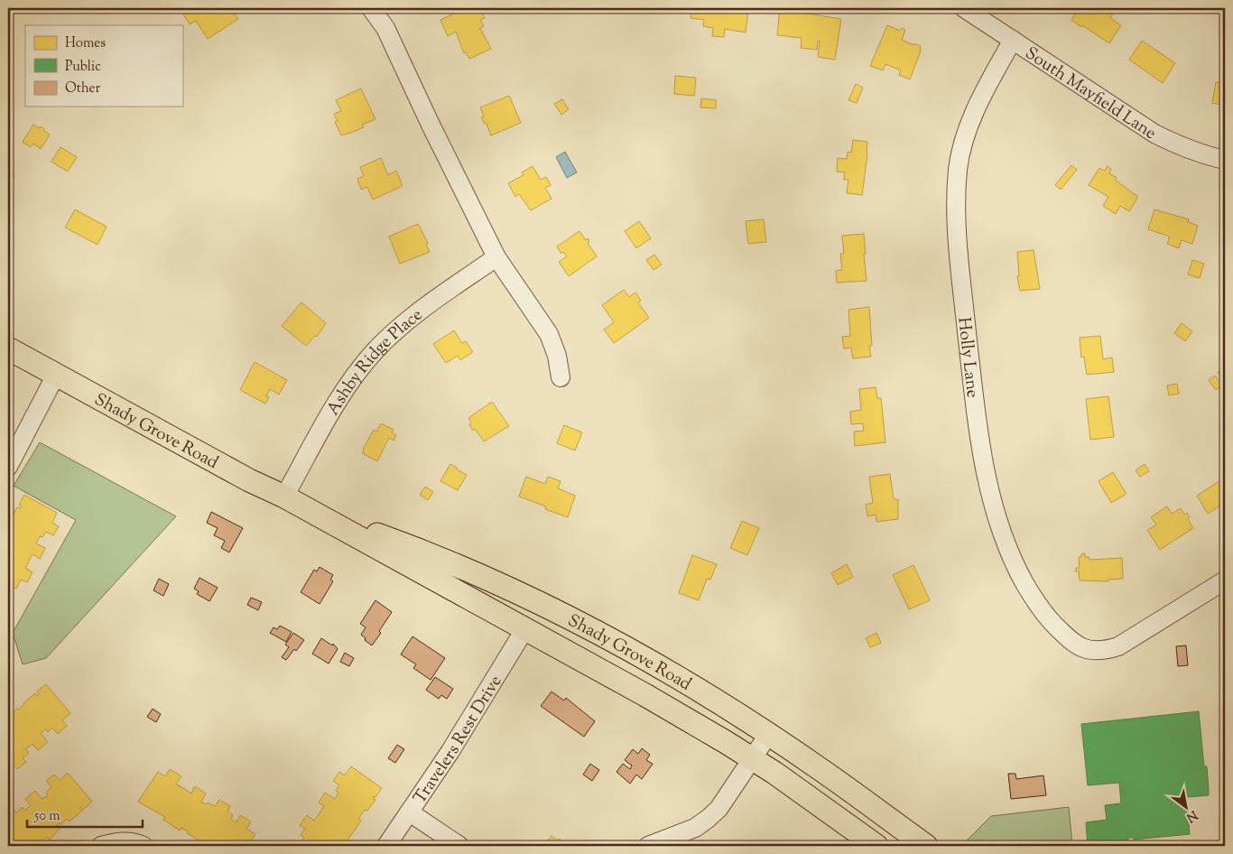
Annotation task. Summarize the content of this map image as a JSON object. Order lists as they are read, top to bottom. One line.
{"streets":{"main road":["Shady Grove Road"],"street":["South Mayfield Lane","Holly Lane","Ashby Ridge Place","Travelers Rest Drive"]},"crossings":[["South Mayfield Lane","Holly Lane"],["Ashby Ridge Place","Shady Grove Road"],["Shady Grove Road","Travelers Rest Drive"]],"legend":["Homes","Public","Other"],"scale_bar":"50 m","north":"bottom right"}
